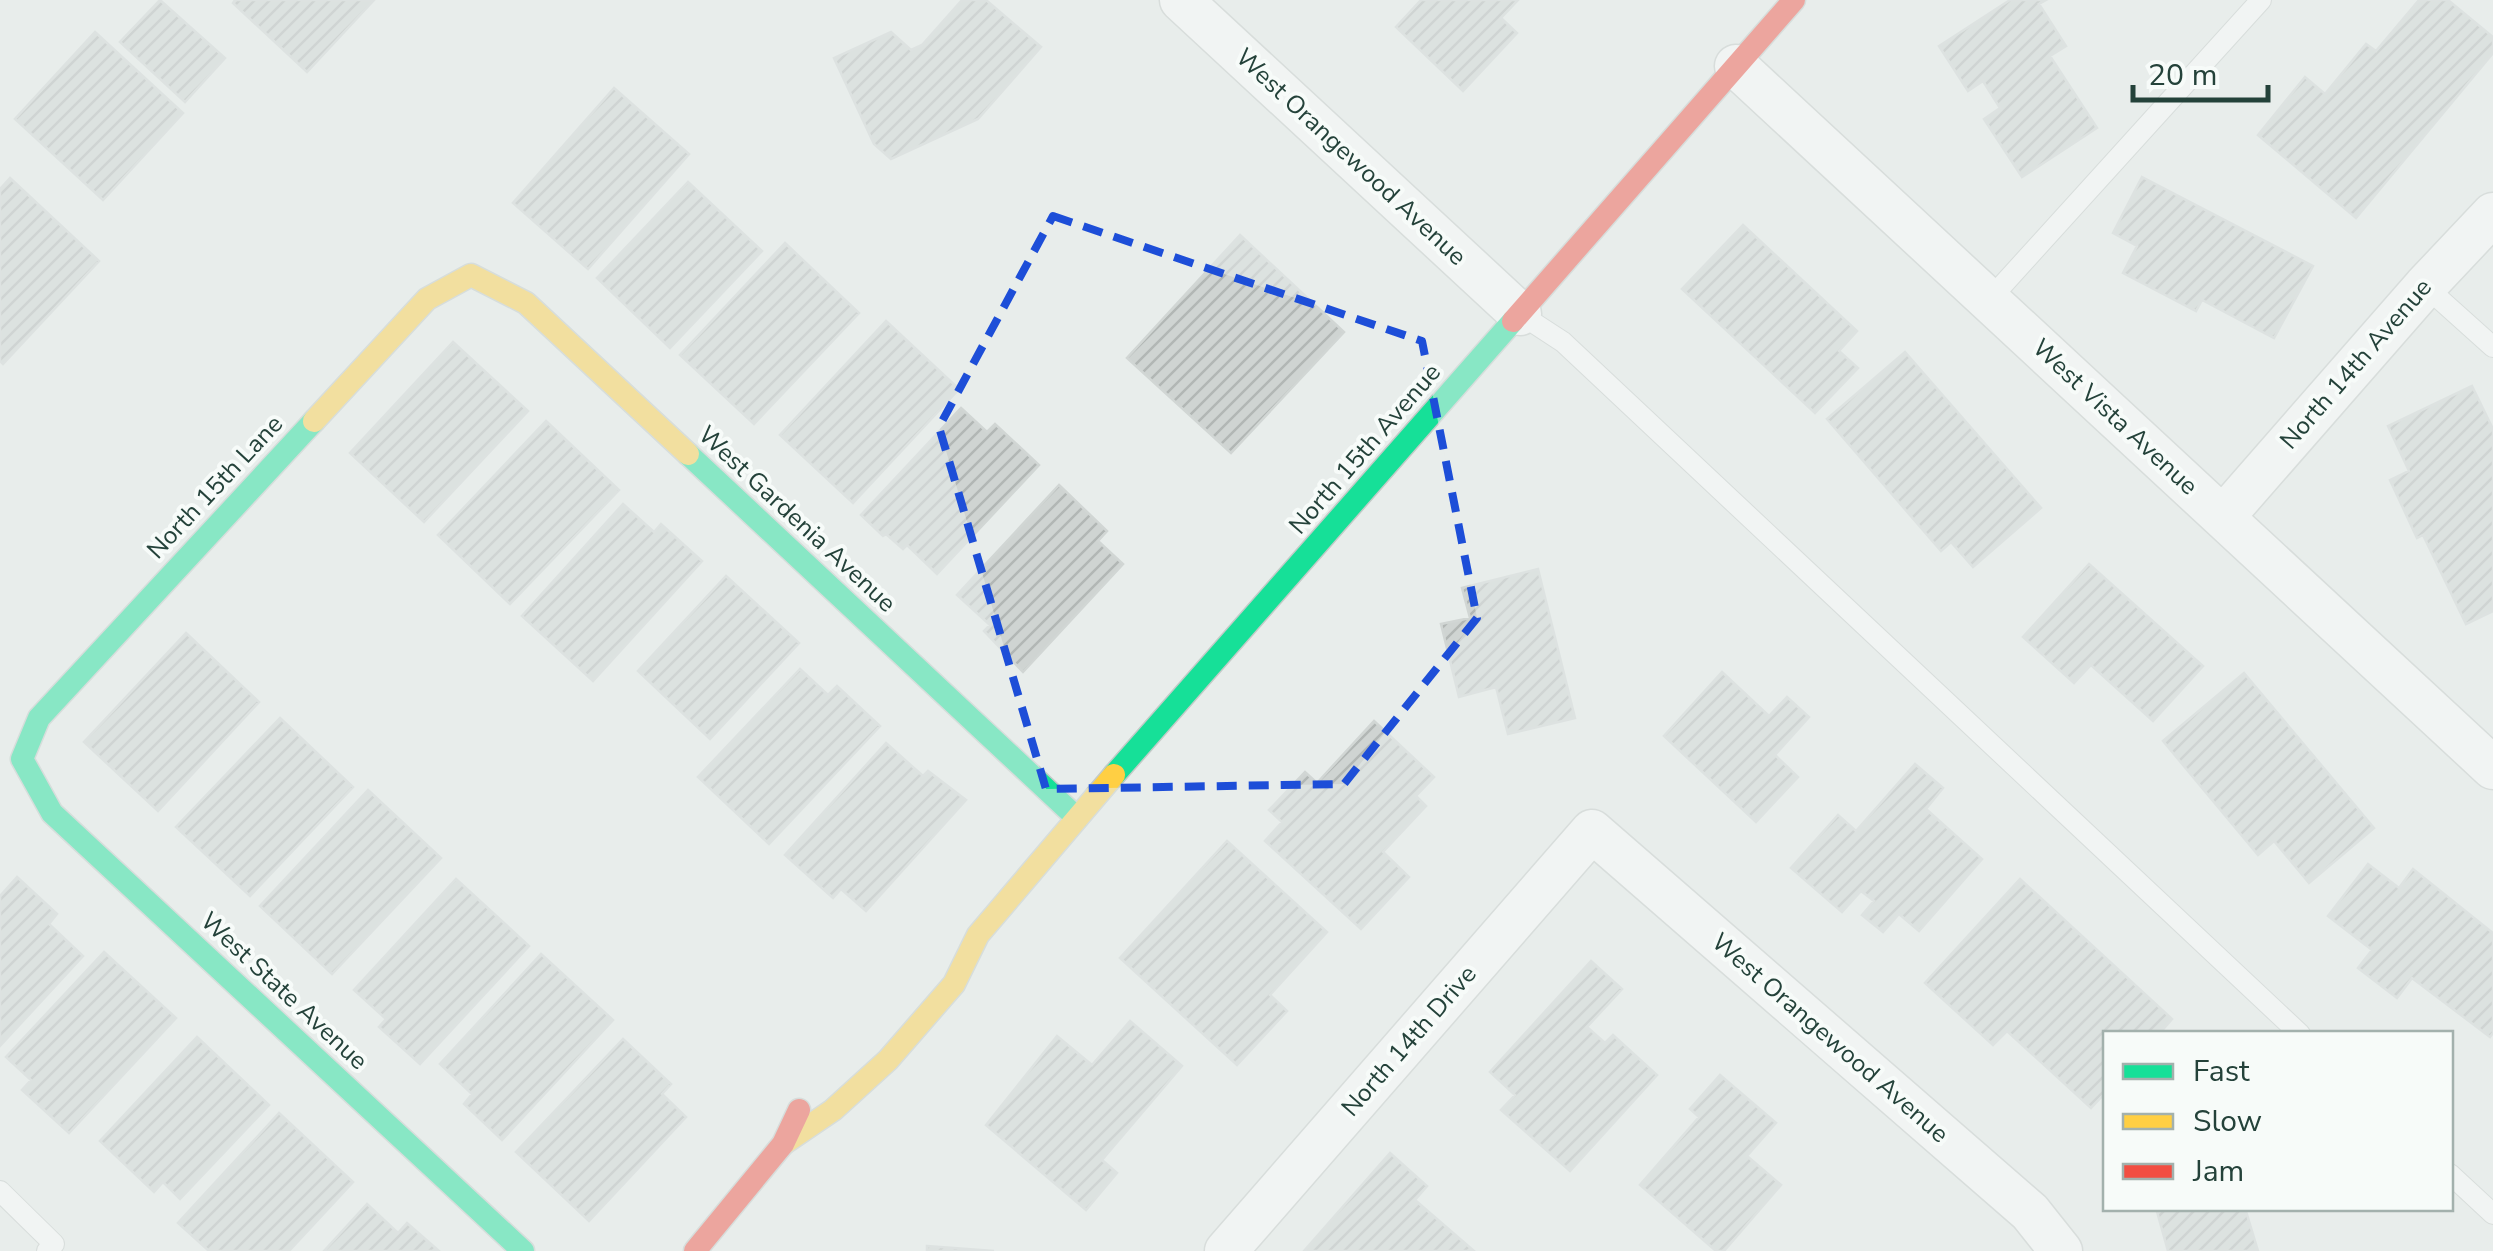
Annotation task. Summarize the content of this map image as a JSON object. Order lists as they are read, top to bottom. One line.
{"streets":{"street":["West Orangewood Avenue","North 14th Avenue","West Vista Avenue","North 15th Avenue","North 15th Lane","West Gardenia Avenue","West State Avenue","North 14th Drive"]},"crossings":[["West Orangewood Avenue","North 15th Avenue"],["West Orangewood Avenue","North 14th Drive"],["North 14th Avenue","West Vista Avenue"],["West Vista Avenue","North 15th Avenue"],["North 15th Avenue","West Gardenia Avenue"],["North 15th Lane","West Gardenia Avenue"],["North 15th Lane","West State Avenue"]],"legend":["Fast","Slow","Jam"],"scale_bar":"20 m"}
